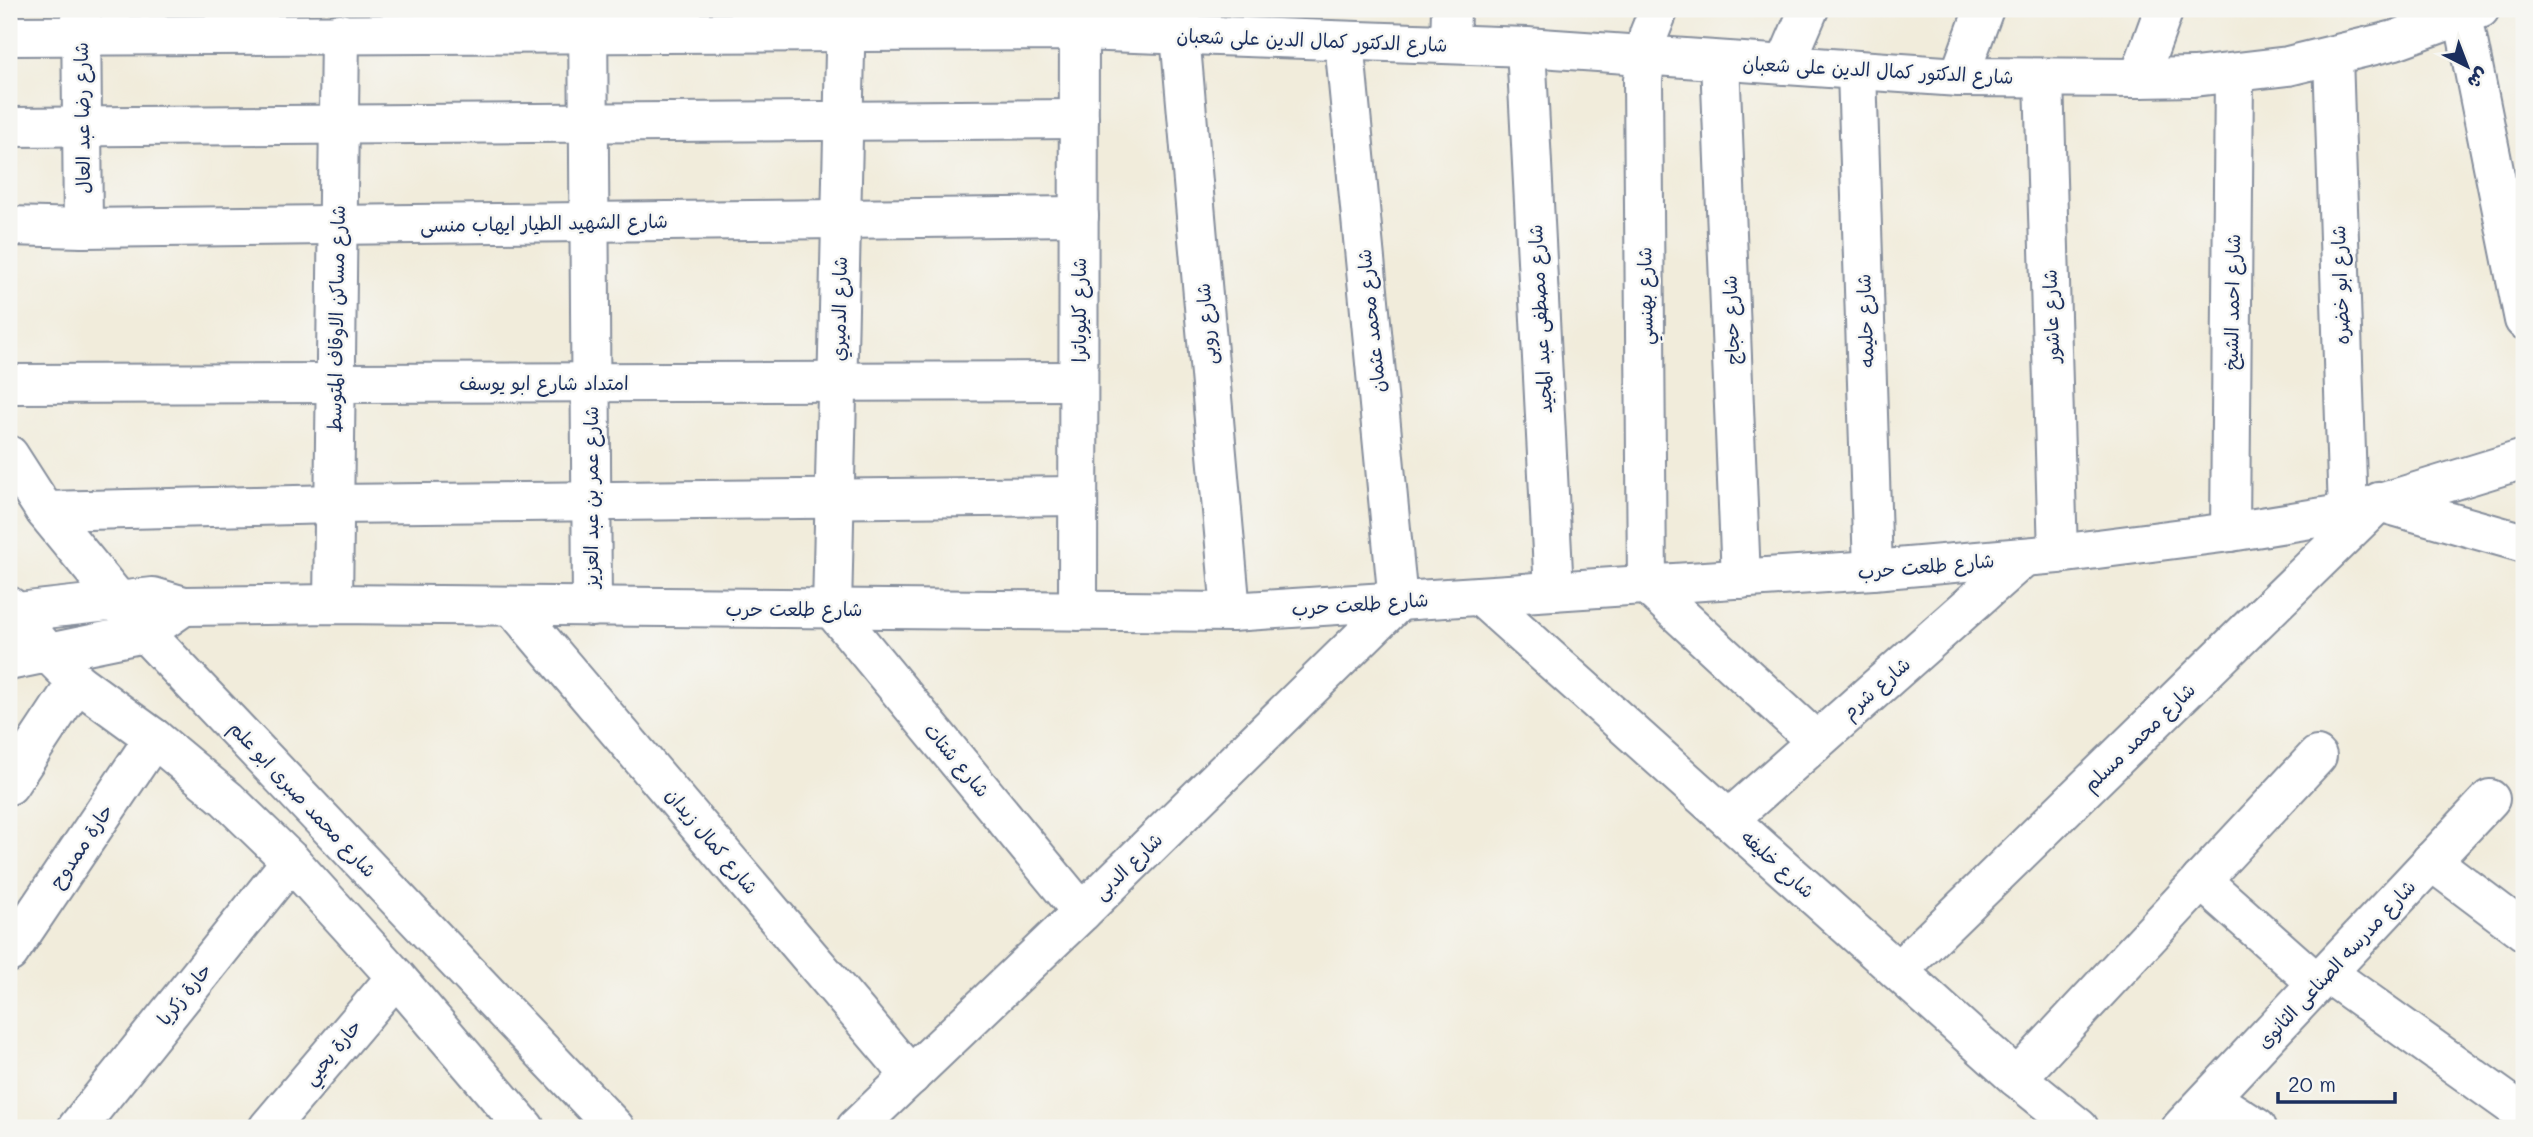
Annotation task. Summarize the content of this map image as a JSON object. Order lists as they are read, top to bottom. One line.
{"streets":{"street":["شارع الدكتور كمال الدين على شعبان","شارع رضا عبد العال","شارع الشهيد الطيار ايهاب منسى","شارع ابو خضره","شارع بهنسي","شارع احمد الشيخ","شارع الدميري","شارع كليوباترا","شارع عاشور","شارع مساكن الاوقاف المتوسط","شارع مصطفى عبد المجيد","شارع حجاج","شارع محمد عثمان","شارع حليمه","شارع روبى","امتداد شارع ابو يوسف","شارع عمر بن عبد العزيز","شارع طلعت حرب","شارع شرم","شارع محمد مسلم","شارع شتات","شارع محمد صبرى ابو علم","شارع كمال زيدان","حارة ممدوح","شارع خليفه","شارع الدبى","شارع مدرسه الصناعى الثانوى","حارة زكريا","حارة يحيي"]},"crossings":[["شارع الدكتور كمال الدين على شعبان","شارع رضا عبد العال"],["شارع الدكتور كمال الدين على شعبان","شارع ابو خضره"],["شارع الدكتور كمال الدين على شعبان","شارع بهنسي"],["شارع الدكتور كمال الدين على شعبان","شارع احمد الشيخ"],["شارع الدكتور كمال الدين على شعبان","شارع الدميري"],["شارع الدكتور كمال الدين على شعبان","شارع كليوباترا"],["شارع الدكتور كمال الدين على شعبان","شارع عاشور"],["شارع الدكتور كمال الدين على شعبان","شارع مساكن الاوقاف المتوسط"],["شارع الدكتور كمال الدين على شعبان","شارع مصطفى عبد المجيد"],["شارع الدكتور كمال الدين على شعبان","شارع حجاج"],["شارع الدكتور كمال الدين على شعبان","شارع محمد عثمان"],["شارع الدكتور كمال الدين على شعبان","شارع حليمه"],["شارع الدكتور كمال الدين على شعبان","شارع روبى"],["شارع الدكتور كمال الدين على شعبان","شارع عمر بن عبد العزيز"],["شارع رضا عبد العال","شارع الشهيد الطيار ايهاب منسى"],["شارع الشهيد الطيار ايهاب منسى","شارع الدميري"],["شارع الشهيد الطيار ايهاب منسى","شارع كليوباترا"],["شارع الشهيد الطيار ايهاب منسى","شارع مساكن الاوقاف المتوسط"],["شارع الشهيد الطيار ايهاب منسى","شارع عمر بن عبد العزيز"],["شارع ابو خضره","شارع طلعت حرب"],["شارع ابو خضره","شارع محمد مسلم"],["شارع بهنسي","شارع طلعت حرب"],["شارع احمد الشيخ","شارع طلعت حرب"],["شارع الدميري","امتداد شارع ابو يوسف"],["شارع الدميري","شارع طلعت حرب"],["شارع الدميري","شارع شتات"],["شارع كليوباترا","امتداد شارع ابو يوسف"],["شارع كليوباترا","شارع طلعت حرب"],["شارع عاشور","شارع طلعت حرب"],["شارع عاشور","شارع شرم"],["شارع مساكن الاوقاف المتوسط","امتداد شارع ابو يوسف"],["شارع مساكن الاوقاف المتوسط","شارع طلعت حرب"],["شارع مصطفى عبد المجيد","شارع طلعت حرب"],["شارع حجاج","شارع طلعت حرب"],["شارع محمد عثمان","شارع طلعت حرب"],["شارع محمد عثمان","شارع الدبى"],["شارع حليمه","شارع طلعت حرب"],["شارع روبى","شارع طلعت حرب"],["امتداد شارع ابو يوسف","شارع عمر بن عبد العزيز"],["شارع عمر بن عبد العزيز","شارع طلعت حرب"],["شارع طلعت حرب","شارع شرم"],["شارع طلعت حرب","شارع محمد مسلم"],["شارع طلعت حرب","شارع شتات"],["شارع طلعت حرب","شارع محمد صبرى ابو علم"],["شارع طلعت حرب","شارع كمال زيدان"],["شارع طلعت حرب","شارع خليفه"],["شارع طلعت حرب","شارع الدبى"],["شارع شرم","شارع خليفه"],["شارع محمد مسلم","شارع خليفه"],["شارع شتات","شارع الدبى"],["شارع كمال زيدان","شارع الدبى"]],"scale_bar":"20 m","north":"bottom right"}
